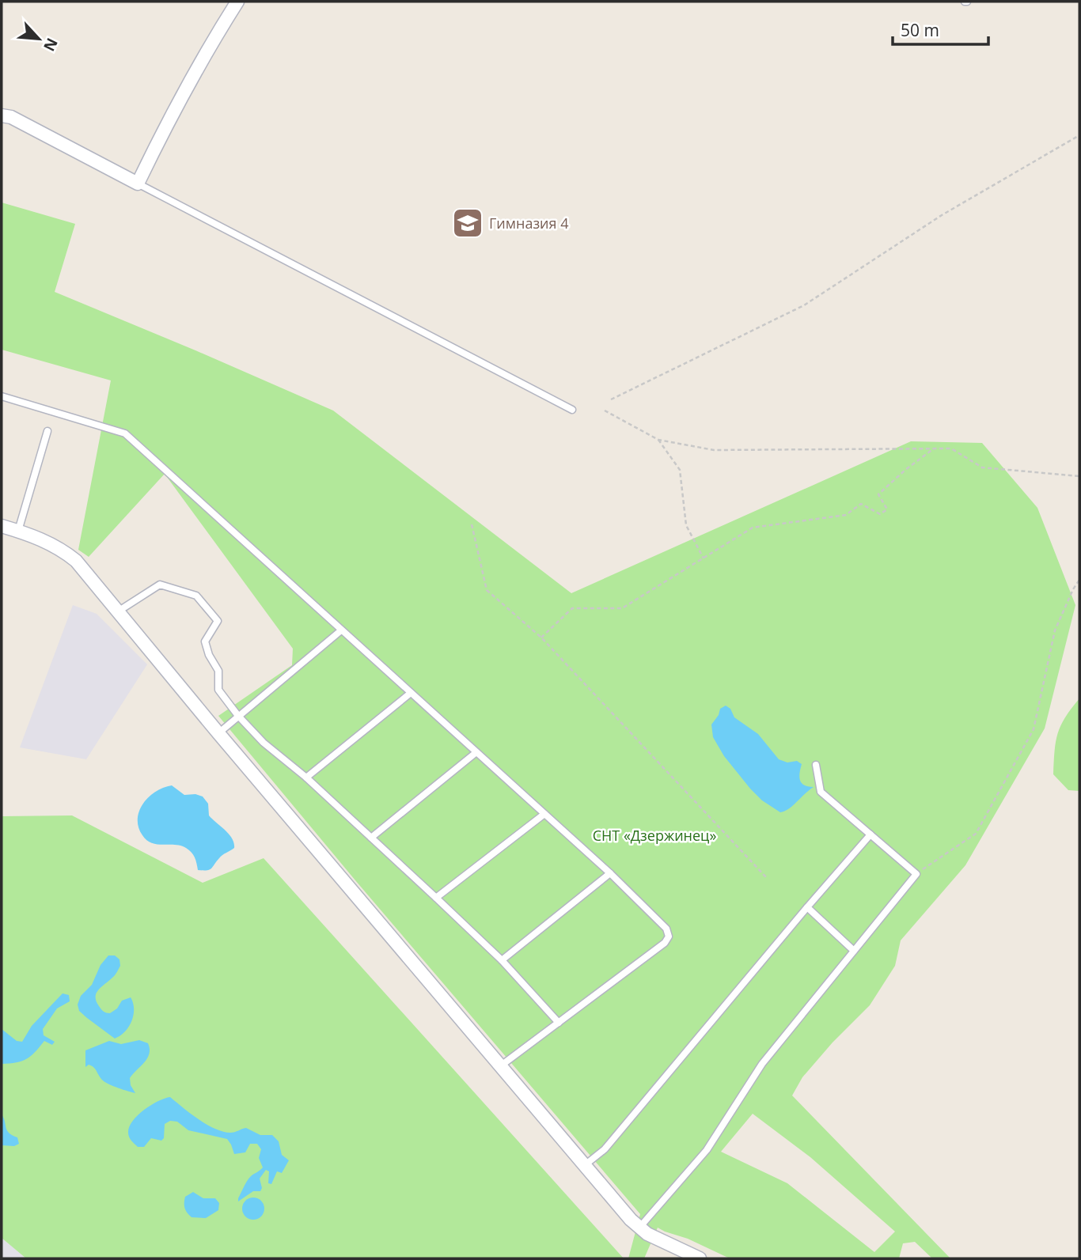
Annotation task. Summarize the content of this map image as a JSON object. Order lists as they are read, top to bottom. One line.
{"parks":["СНТ «Дзержинец»"],"places":{"school or university":["Гимназия 4"]},"scale_bar":"50 m","north":"bottom right"}
